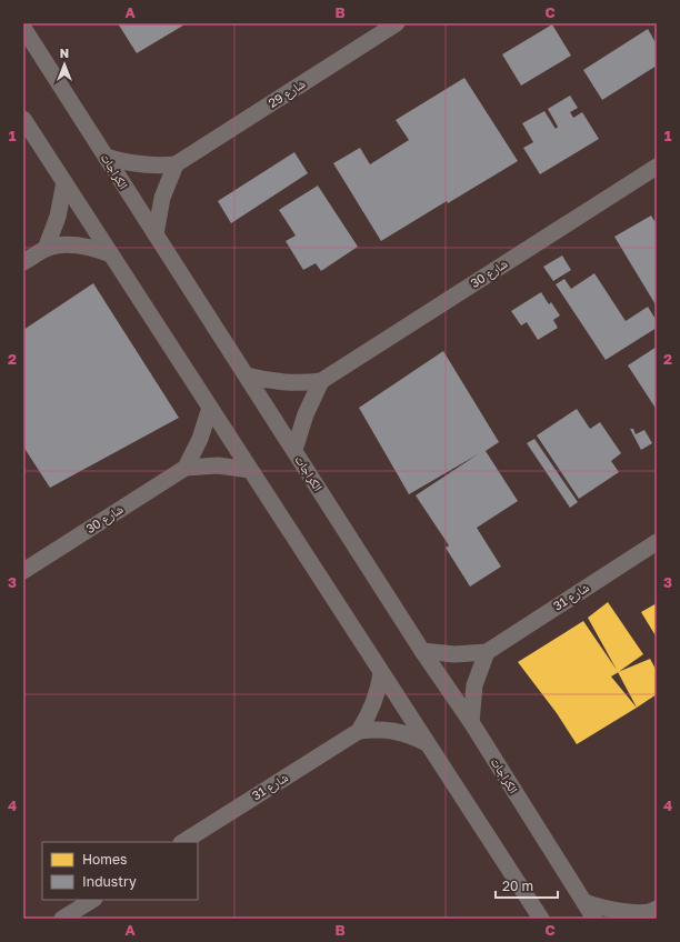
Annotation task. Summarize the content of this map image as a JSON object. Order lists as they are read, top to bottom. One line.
{"streets":{"street":["شارع 29","الكراجات","شارع 30","شارع 31"]},"crossings":[["شارع 29","الكراجات"],["الكراجات","شارع 30"],["الكراجات","شارع 31"]],"legend":["Homes","Industry"],"scale_bar":"20 m","north":"top","grid":{"columns":["A","B","C"],"rows":["1","2","3","4"]}}
